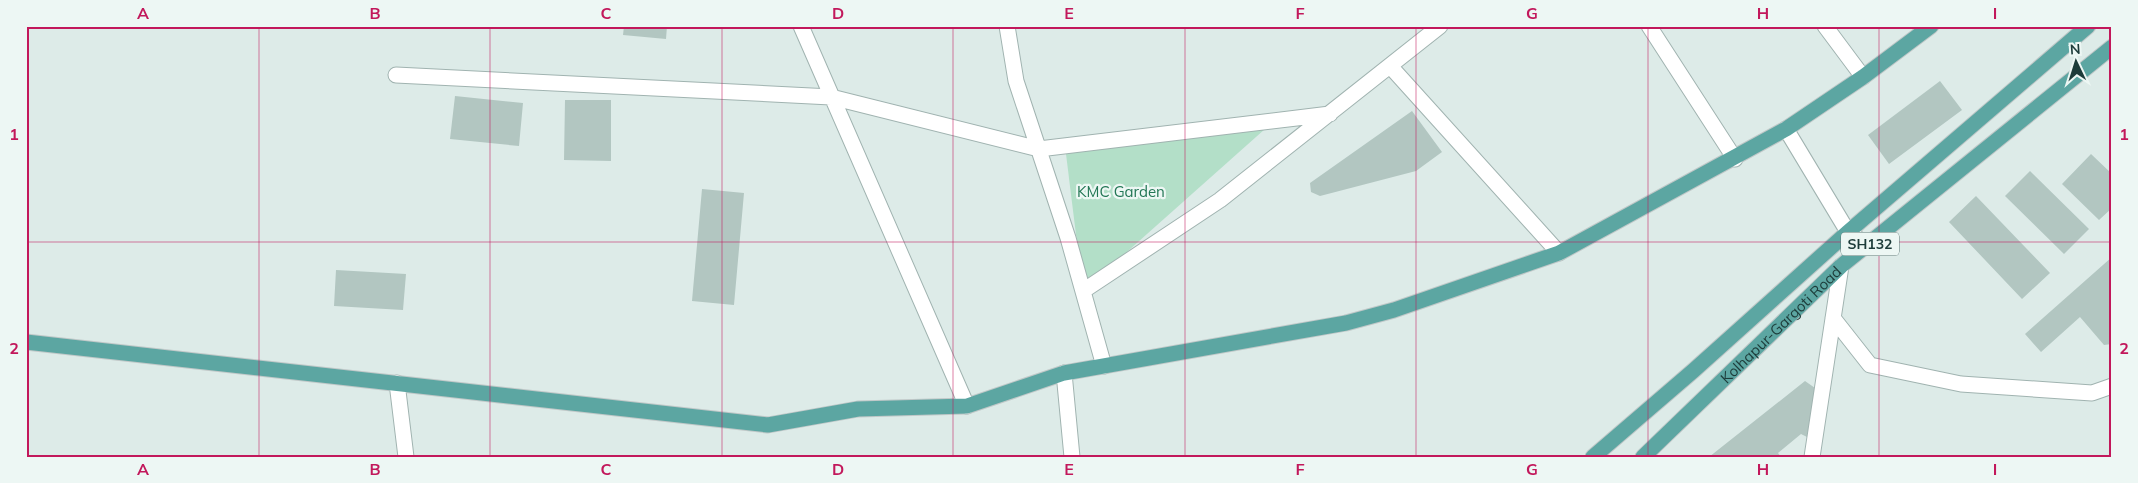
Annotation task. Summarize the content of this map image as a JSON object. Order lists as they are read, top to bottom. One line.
{"streets":{"main road":["SH132","Kolhapur-Gargoti Road"]},"parks":["KMC Garden"],"north":"top","grid":{"columns":["A","B","C","D","E","F","G","H","I"],"rows":["1","2"]}}
